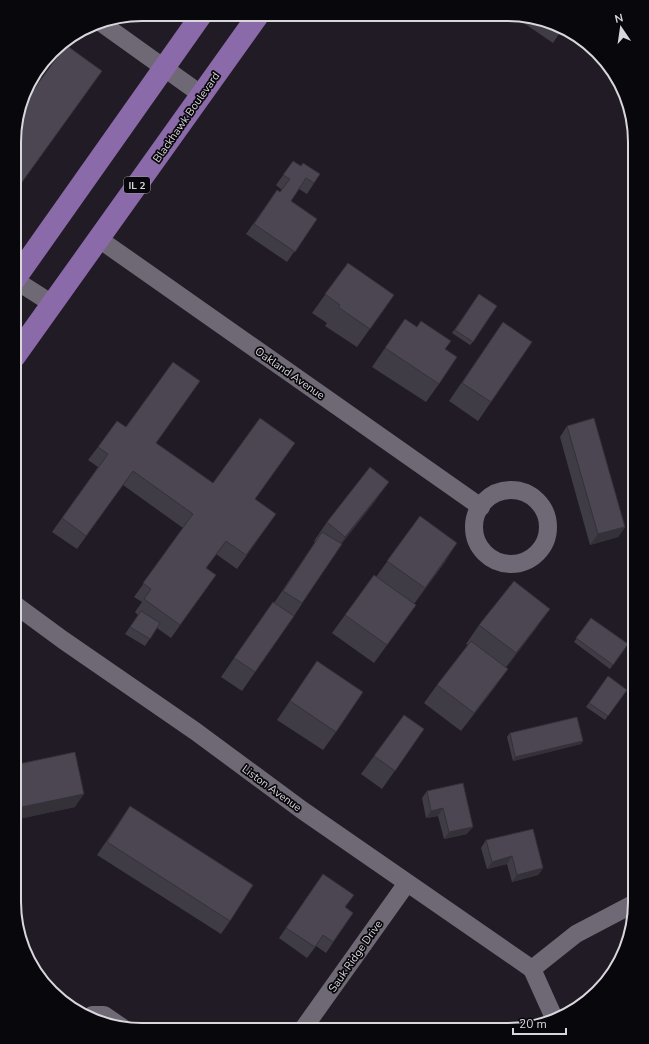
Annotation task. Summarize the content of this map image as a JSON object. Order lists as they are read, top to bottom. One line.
{"streets":{"main road":["Blackhawk Boulevard","IL 2"],"street":["Oakland Avenue","Liston Avenue","Sauk Ridge Drive"]},"crossings":[["Blackhawk Boulevard","Oakland Avenue"],["Liston Avenue","Sauk Ridge Drive"]],"scale_bar":"20 m","north":"top"}
